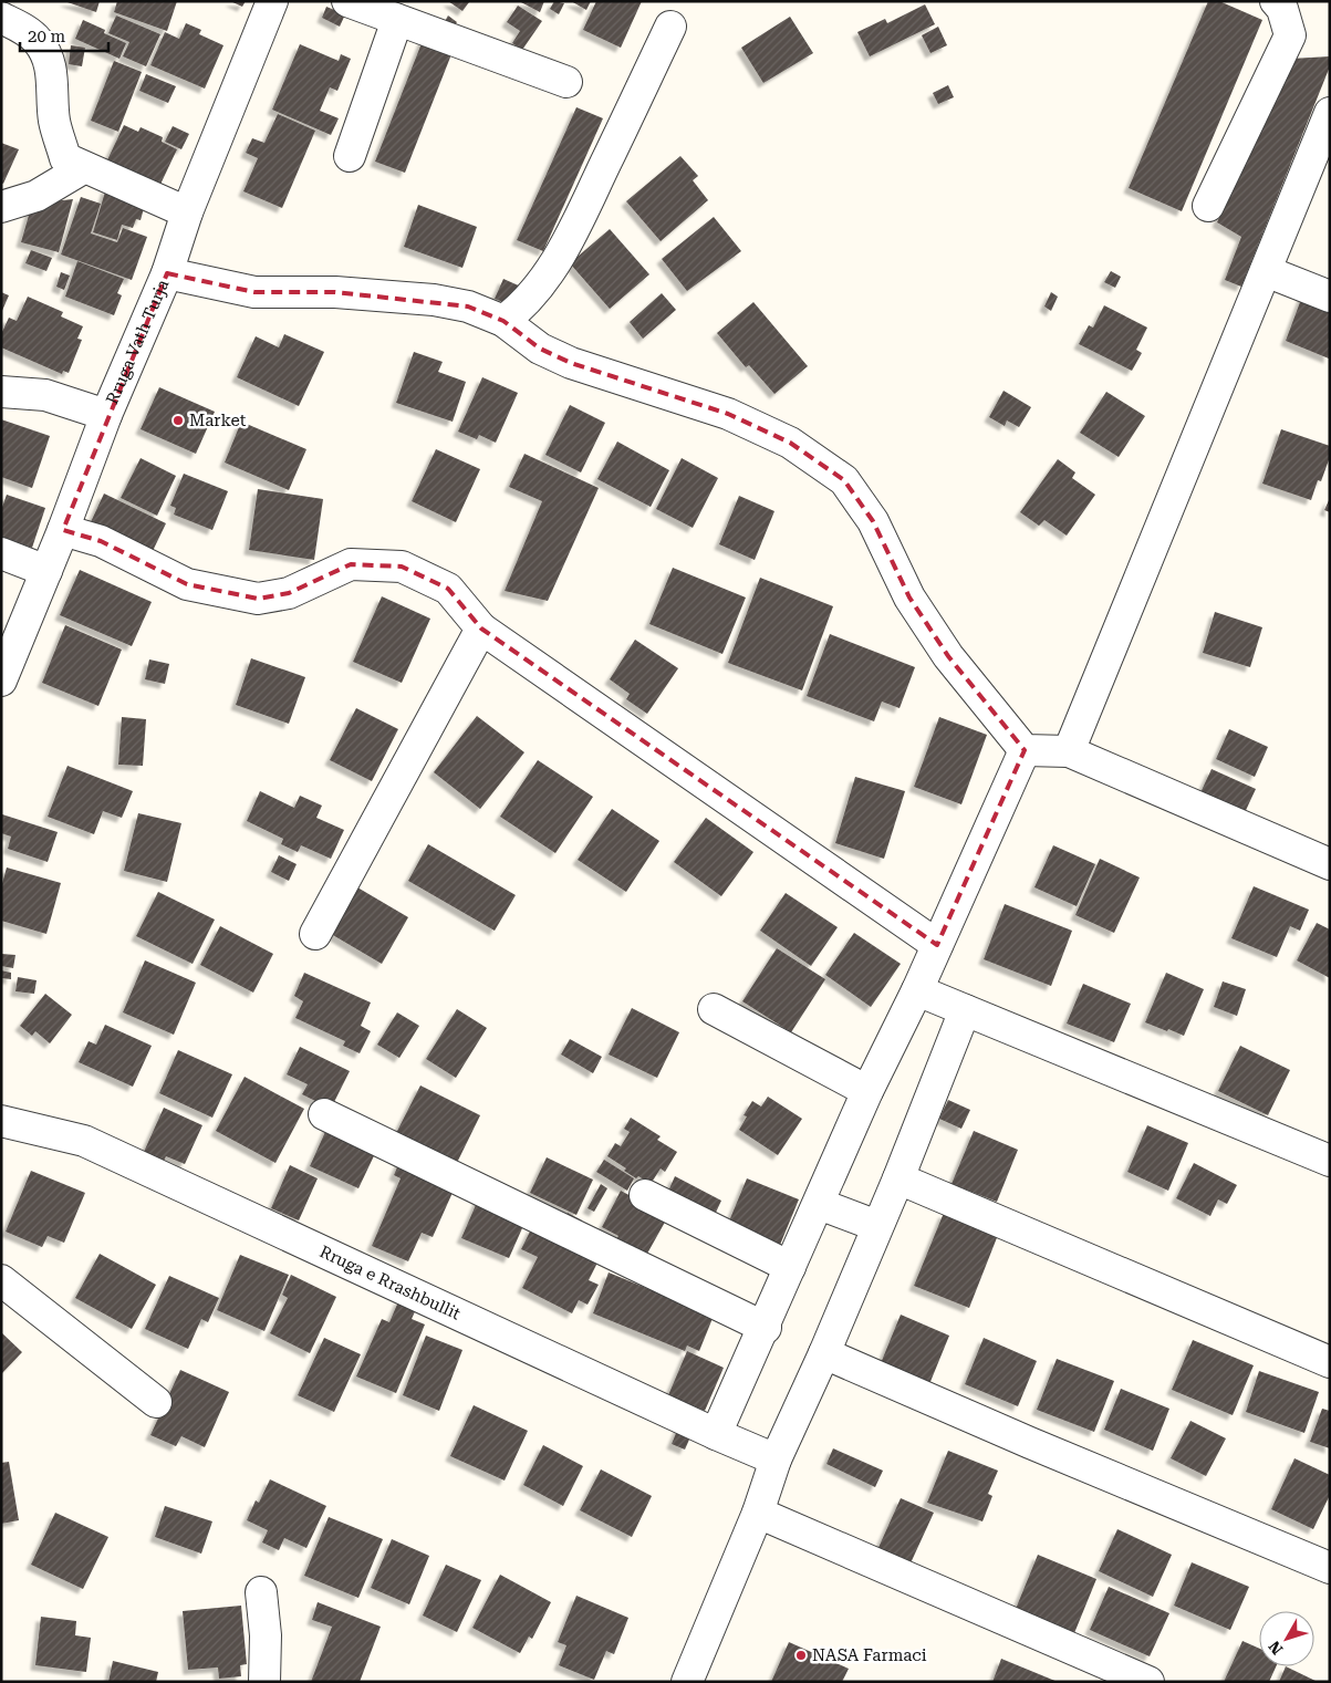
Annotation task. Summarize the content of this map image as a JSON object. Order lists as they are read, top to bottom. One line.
{"streets":{"street":["Rruga Vath Turja","Rruga e Rrashbullit"]},"places":["Market","NASA Farmaci"],"scale_bar":"20 m","north":"bottom left"}
